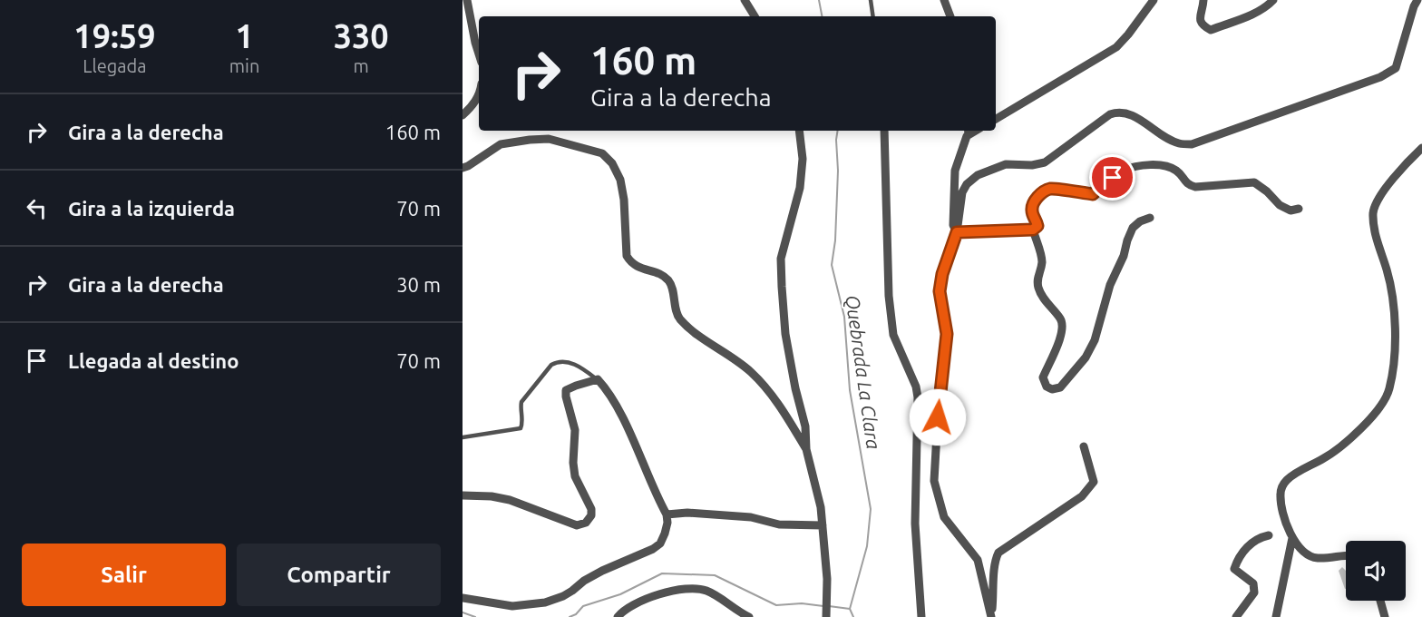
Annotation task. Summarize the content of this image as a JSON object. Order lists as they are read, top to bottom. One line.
{"water":["Quebrada La Clara"],"page":{"eta":["19:59","Llegada","1","min","330","m"],"turn":["160 m","Gira a la derecha"],"list":[{"name":"Gira a la derecha","value":"160 m"},{"name":"Gira a la izquierda","value":"70 m"},{"name":"Gira a la derecha","value":"30 m"},{"name":"Llegada al destino","value":"70 m"}],"buttons":["Salir","Compartir"]}}
